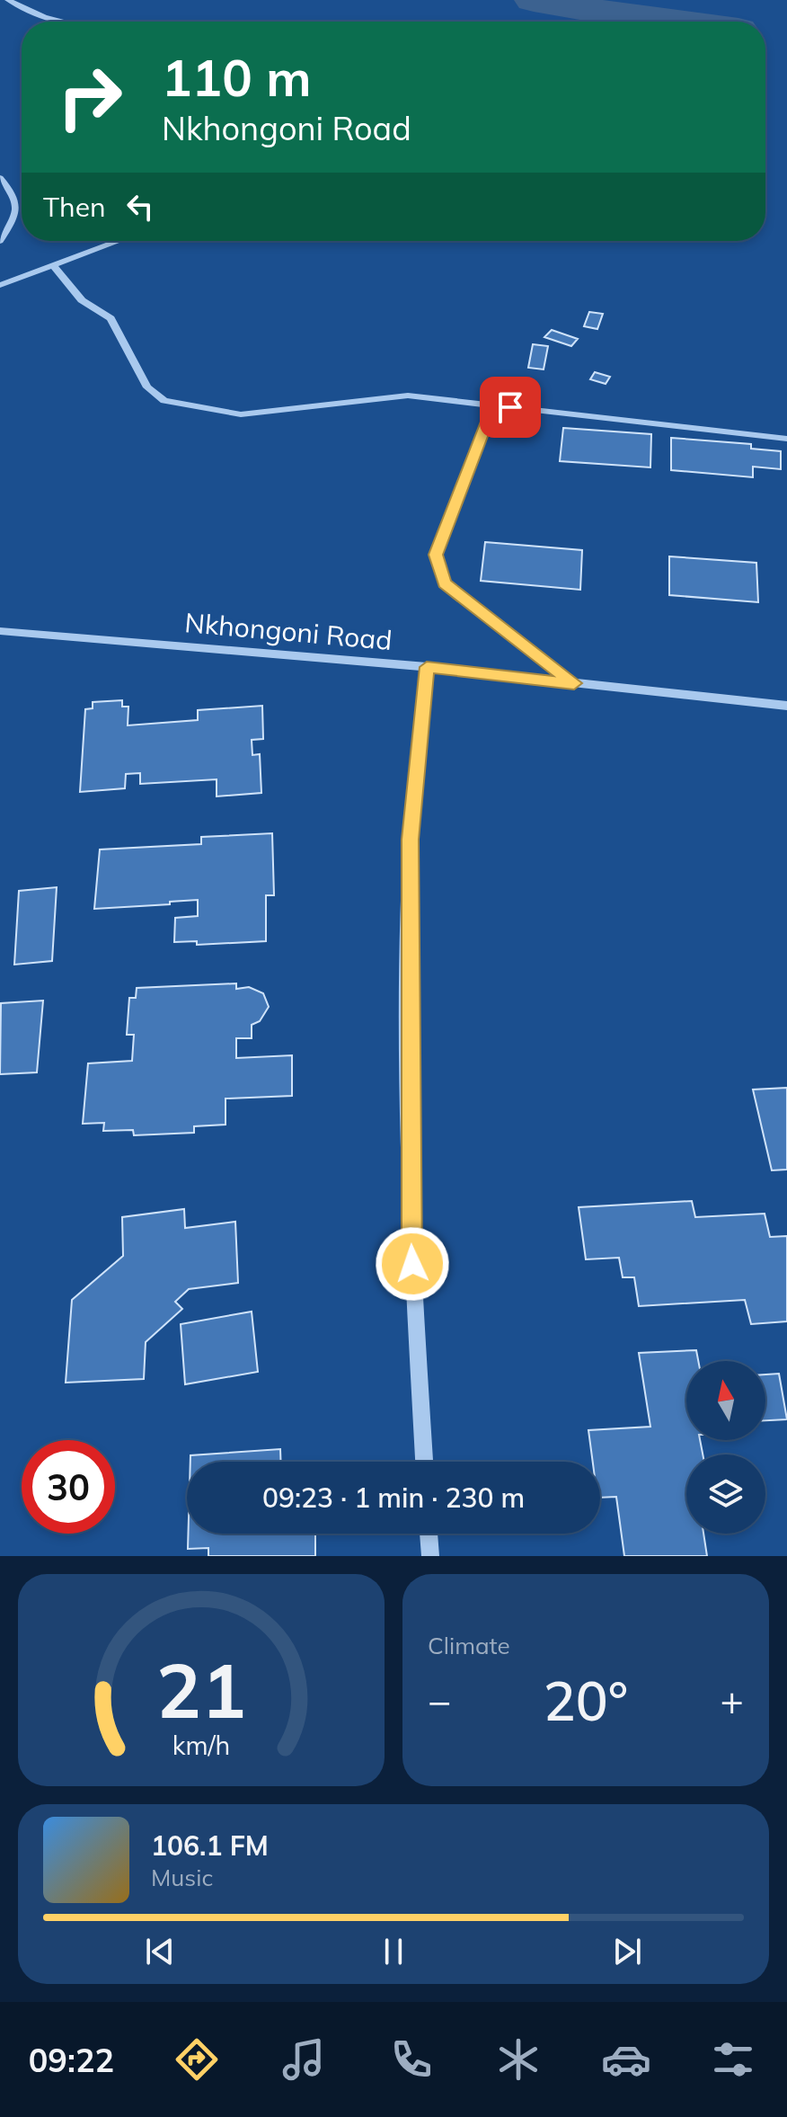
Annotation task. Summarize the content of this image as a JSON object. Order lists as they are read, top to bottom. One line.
{"streets":{"street":["Nkhongoni Road"]},"north":"top","page":{"turn":["110 m","Nkhongoni Road"],"then":"Then","limit":"30","trip":"09:23 · 1 min · 230 m","tile":"Climate","heat":["−","20°","+"],"song":["106.1 FM","Music"],"tabs":"09:22","gauge":["21","km/h"]}}
